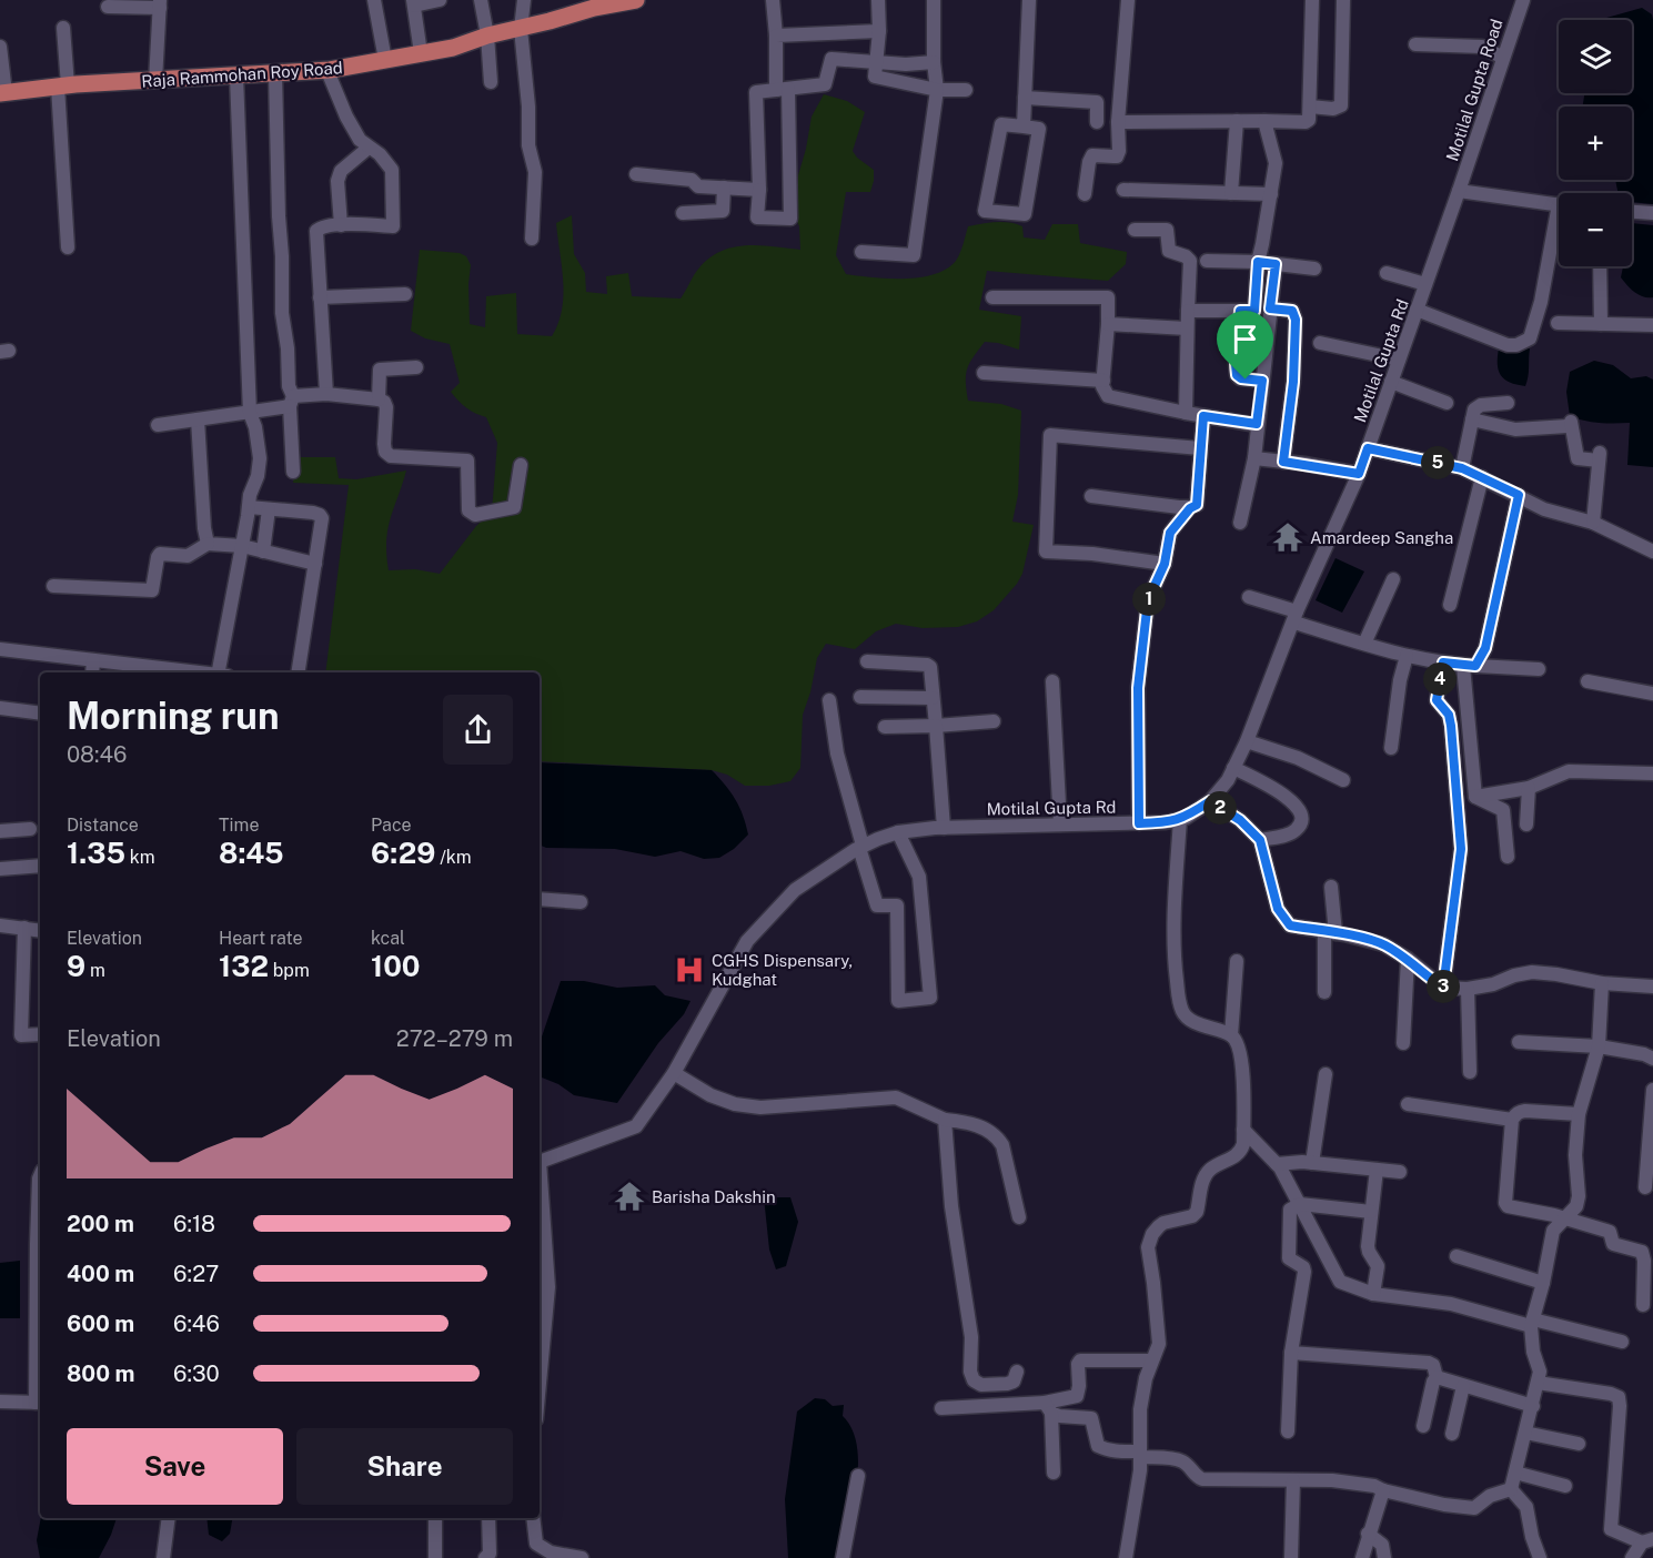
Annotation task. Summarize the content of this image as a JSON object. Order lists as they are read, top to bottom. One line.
{"streets":{"main road":["Raja Rammohan Roy Road"],"street":["Motilal Gupta Road","Motilal Gupta Rd"]},"crossings":[["Motilal Gupta Road","Motilal Gupta Rd"]],"places":{"temple":["Amardeep Sangha","Barisha Dakshin"],"hospital":["CGHS Dispensary, Kudghat"]},"page":{"map_buttons":["+","−"],"pins":["5","1","4","2","3"],"heading":["Morning run","08:46"],"stats":[["Distance","1.35 km"],["Time","8:45"],["Pace","6:29 /km"],["Elevation","9 m"],["Heart rate","132 bpm"],["kcal","100"]],"chart":["Elevation","272–279 m"],"list":[{"name":"200 m","note":"6:18"},{"name":"400 m","note":"6:27"},{"name":"600 m","note":"6:46"},{"name":"800 m","note":"6:30"}],"buttons":["Save","Share"]}}
